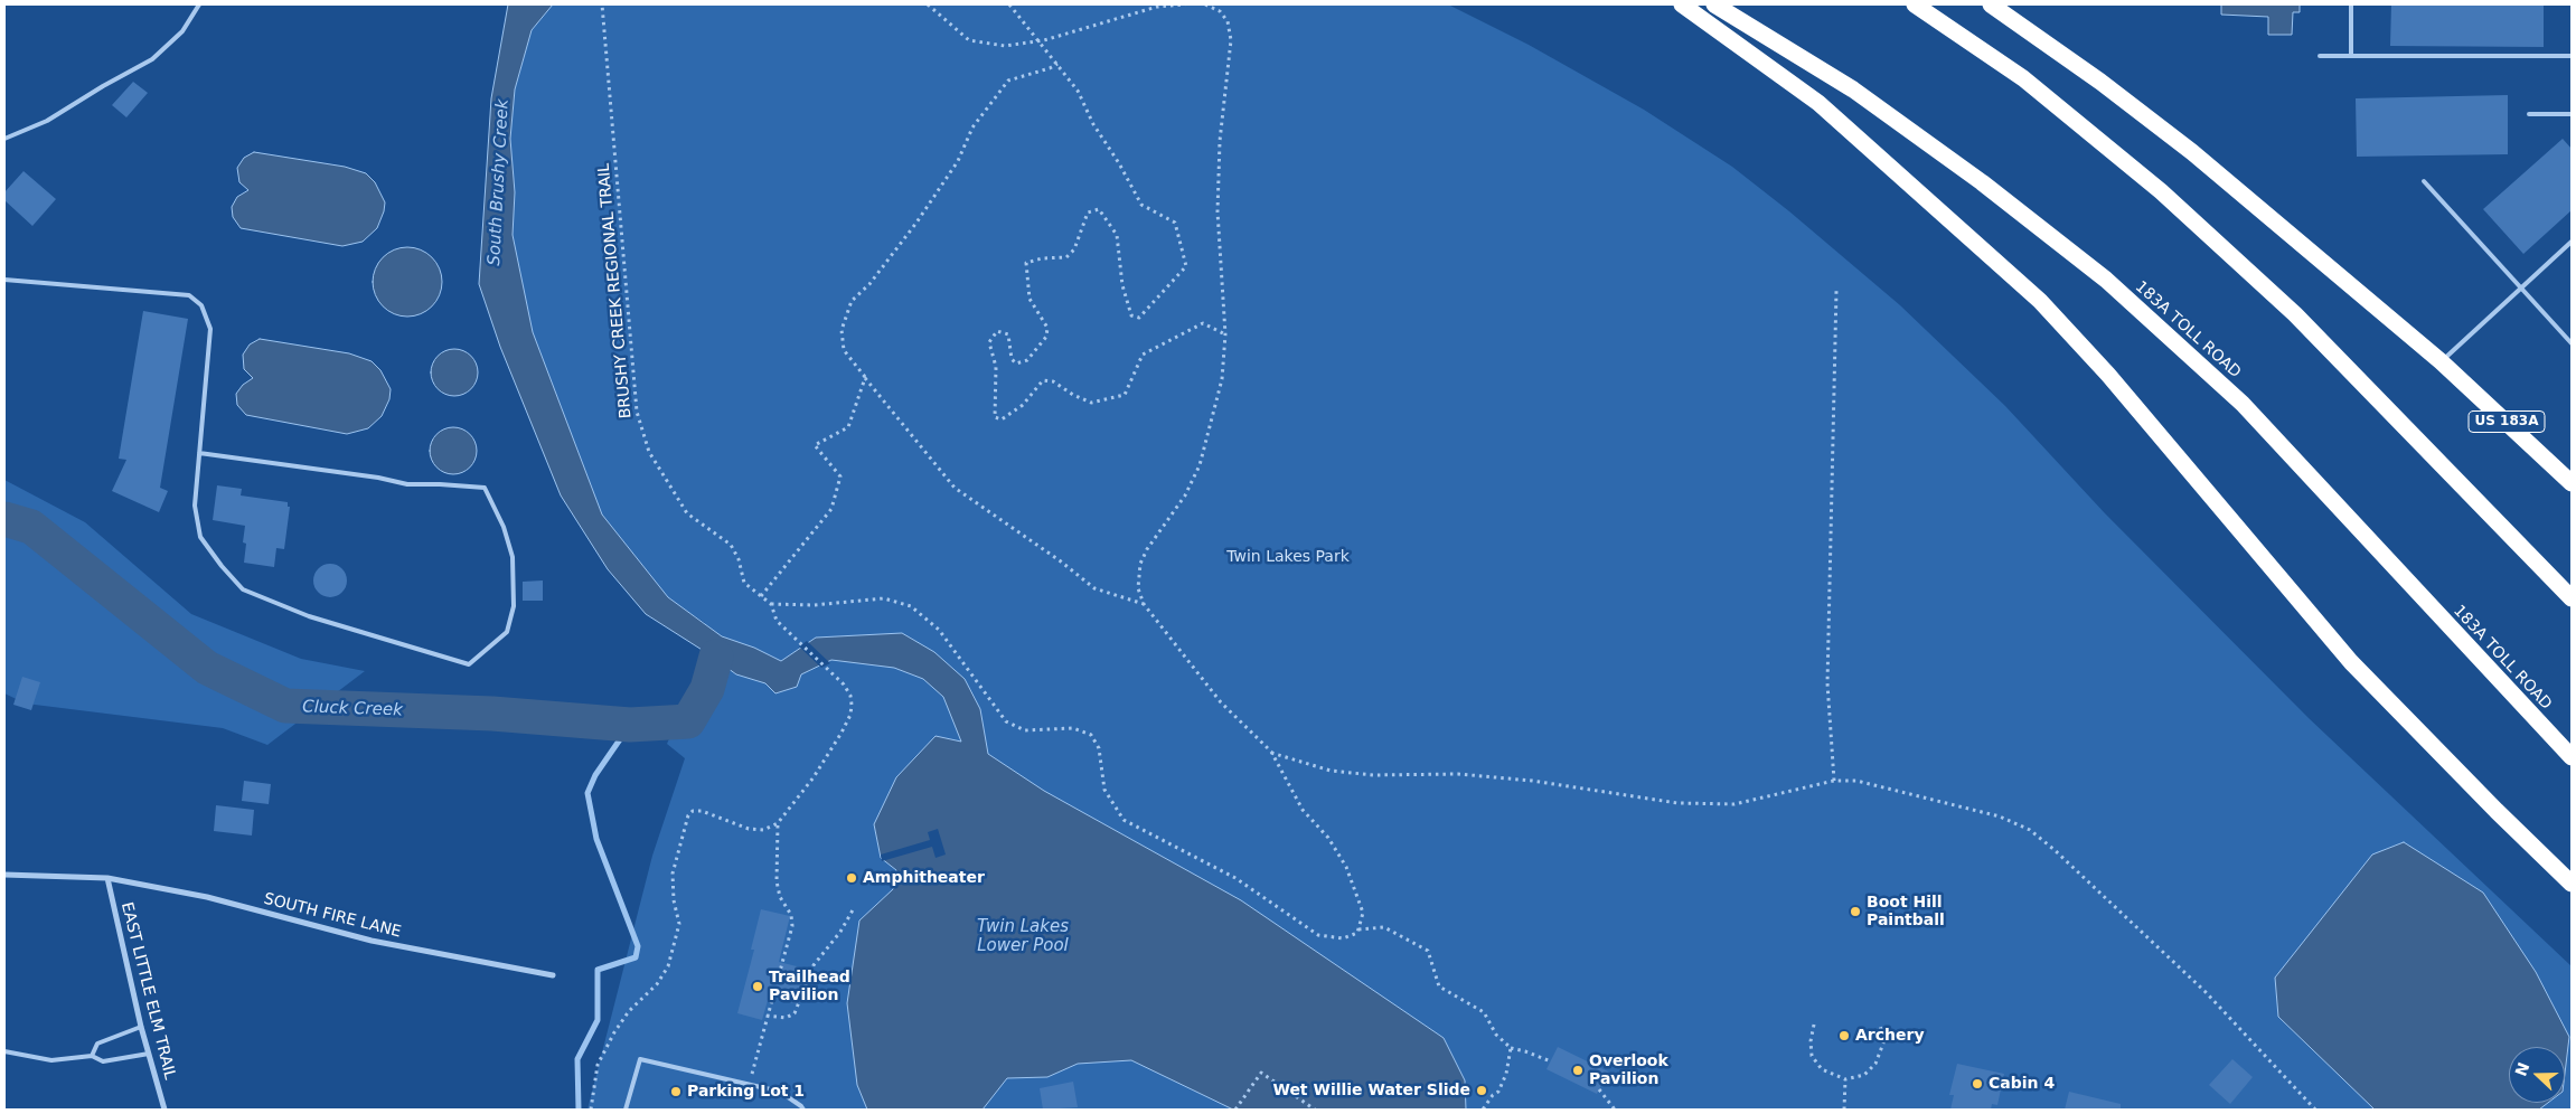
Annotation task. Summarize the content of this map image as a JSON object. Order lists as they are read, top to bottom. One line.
{"streets":{"highway":["183A TOLL ROAD","US 183A"],"street":["SOUTH FIRE LANE","EAST LITTLE ELM TRAIL"],"path":["BRUSHY CREEK REGIONAL TRAIL"]},"crossings":[["SOUTH FIRE LANE","EAST LITTLE ELM TRAIL"]],"water":["South Brushy Creek","Cluck Creek","Twin Lakes Lower Pool"],"parks":["Twin Lakes Park"],"places":["Amphitheater","Boot Hill Paintball","Trailhead Pavilion","Archery","Overlook Pavilion","Cabin 4","Wet Willie Water Slide","Parking Lot 1"],"north":"left"}
